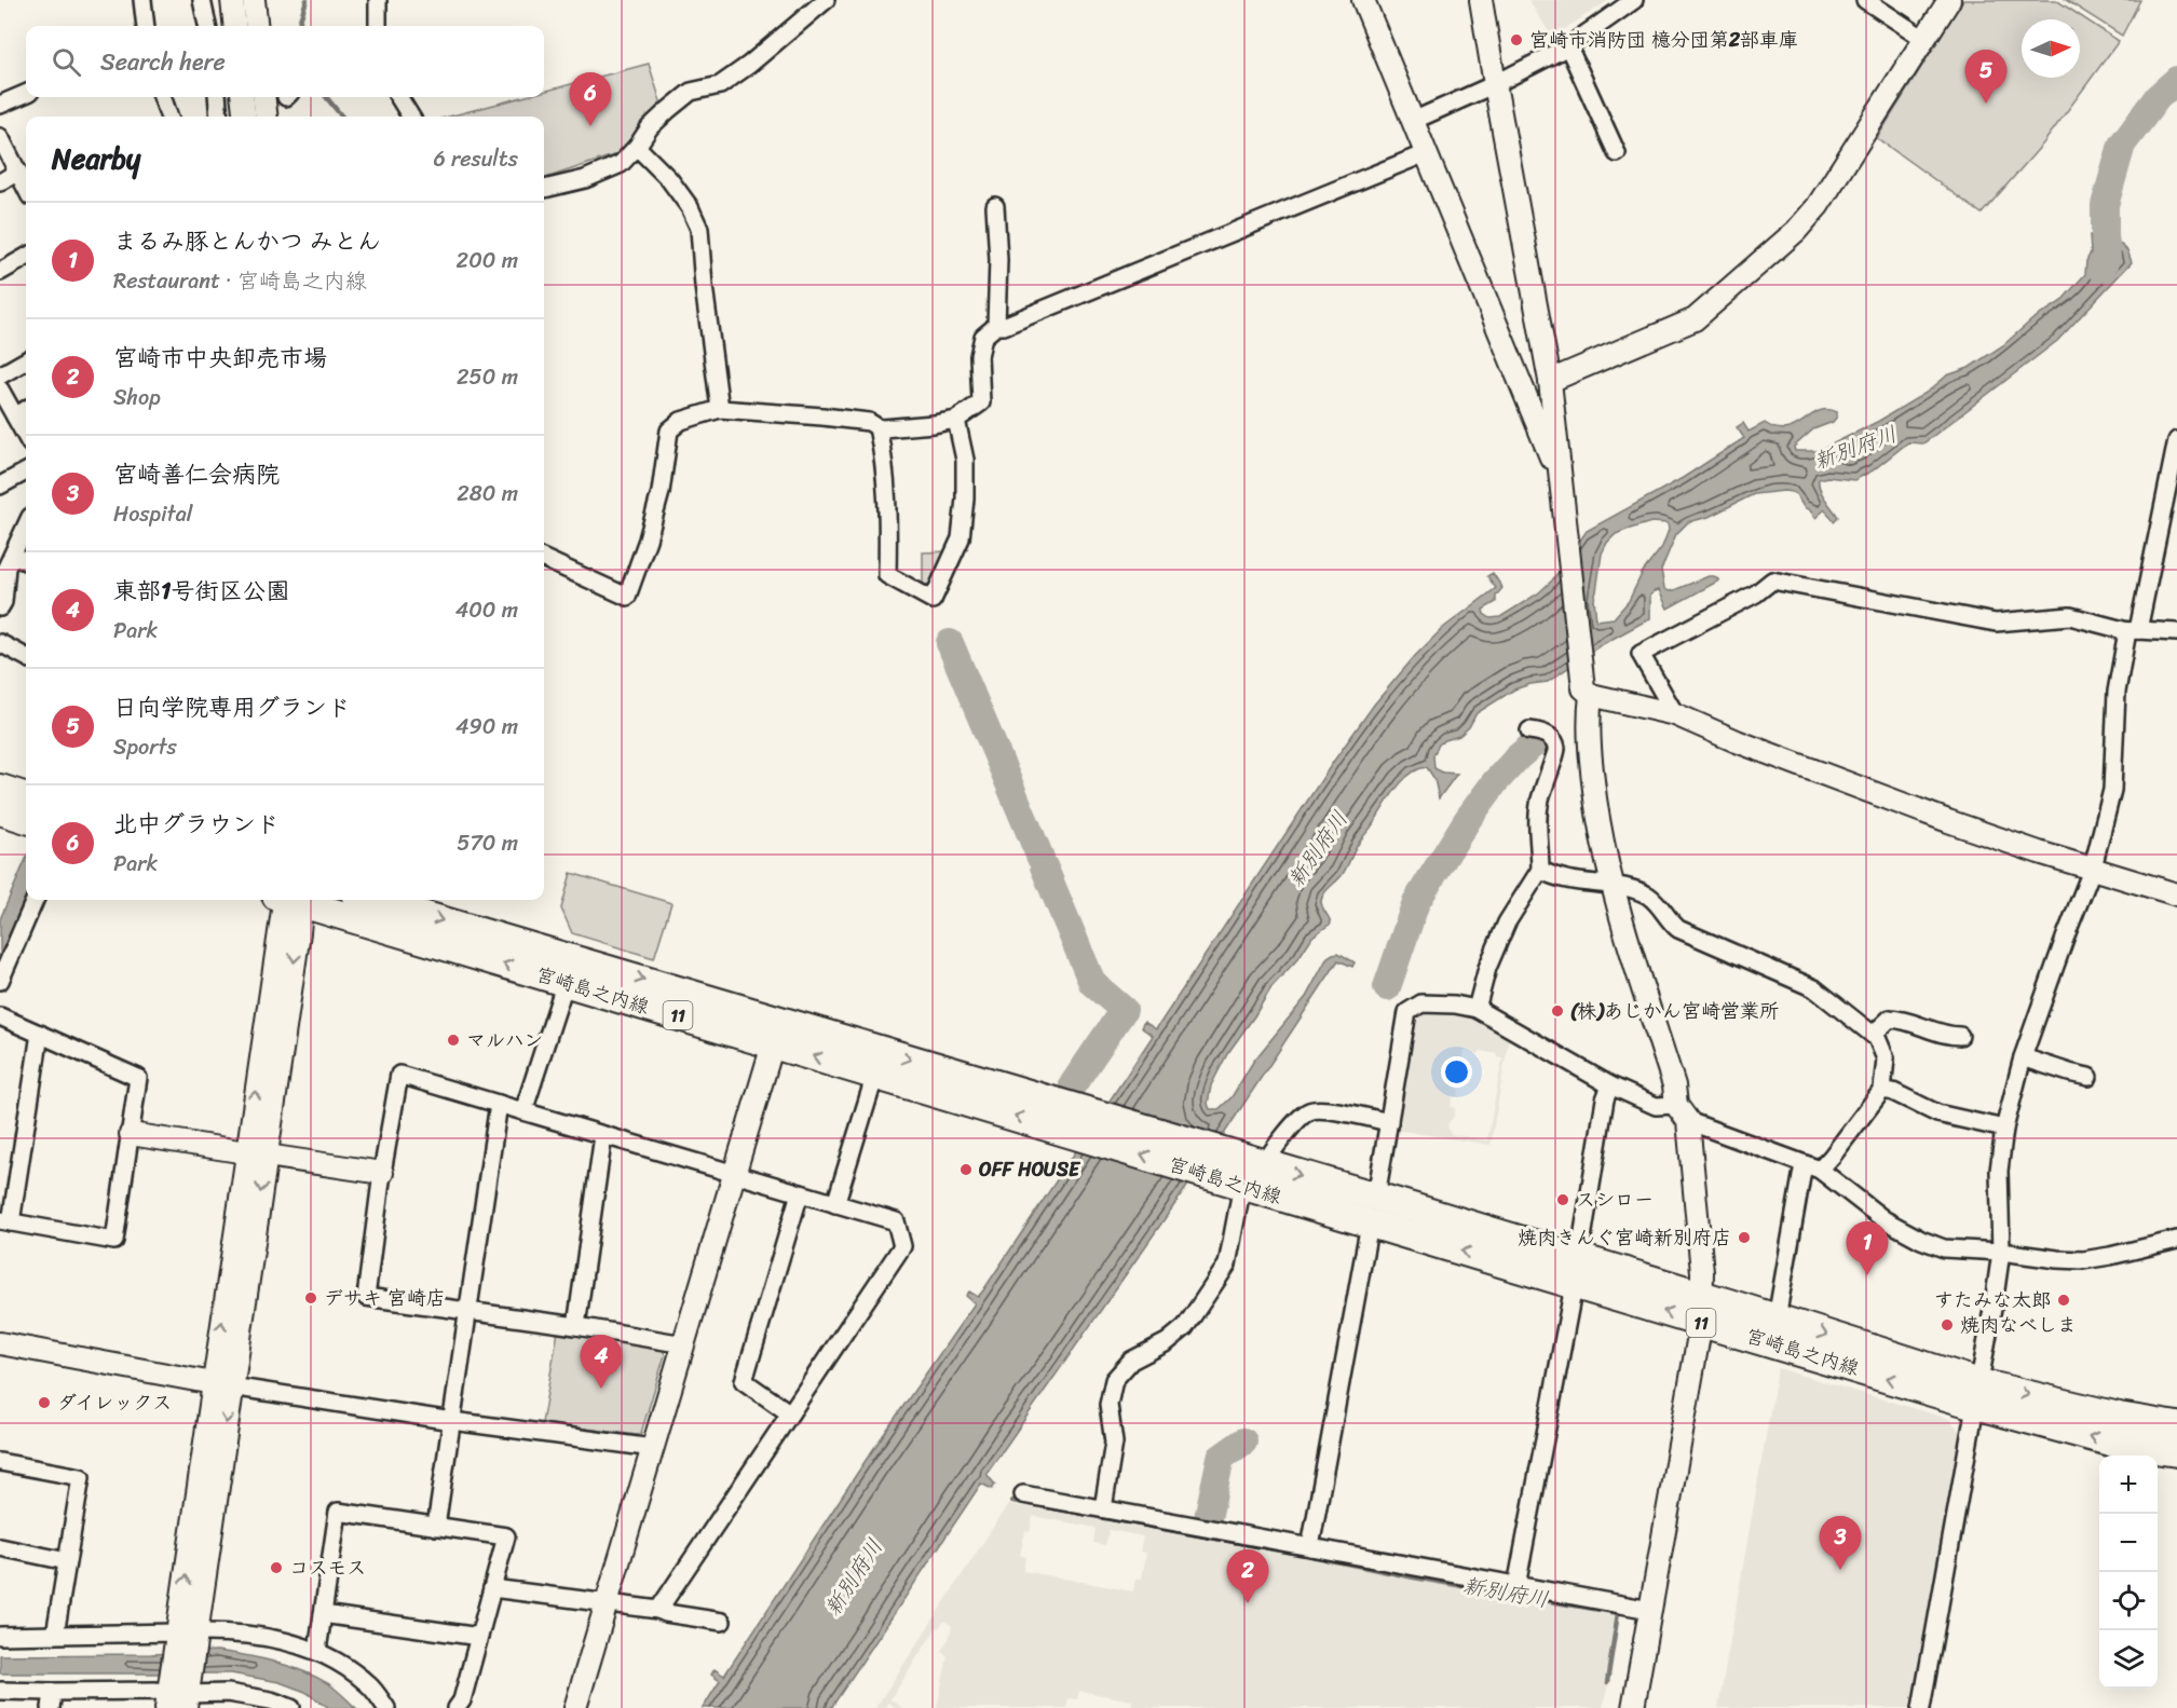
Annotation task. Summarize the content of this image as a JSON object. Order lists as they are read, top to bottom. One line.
{"streets":{"main road":["宮崎島之内線","11"]},"water":["新別府川"],"places":["宮崎市消防団 檍分団第2部車庫","(株)あじかん宮崎営業所","マルハン","OFF HOUSE","スシロー","焼肉きんぐ宮崎新別府店","デサキ 宮崎店","すたみな太郎","焼肉なべしま","ダイレックス","コスモス"],"north":"right","page":{"search":"Search here","pins":["5","6","1","4","3","2"],"heading":["Nearby","6 results"],"list":[{"mark":"1","name":"まるみ豚とんかつ みとん","note":"Restaurant · 宮崎島之内線","value":"200 m"},{"mark":"2","name":"宮崎市中央卸売市場","note":"Shop","value":"250 m"},{"mark":"3","name":"宮崎善仁会病院","note":"Hospital","value":"280 m"},{"mark":"4","name":"東部1号街区公園","note":"Park","value":"400 m"},{"mark":"5","name":"日向学院専用グランド","note":"Sports","value":"490 m"},{"mark":"6","name":"北中グラウンド","note":"Park","value":"570 m"}],"map_buttons":["+","−"]}}
